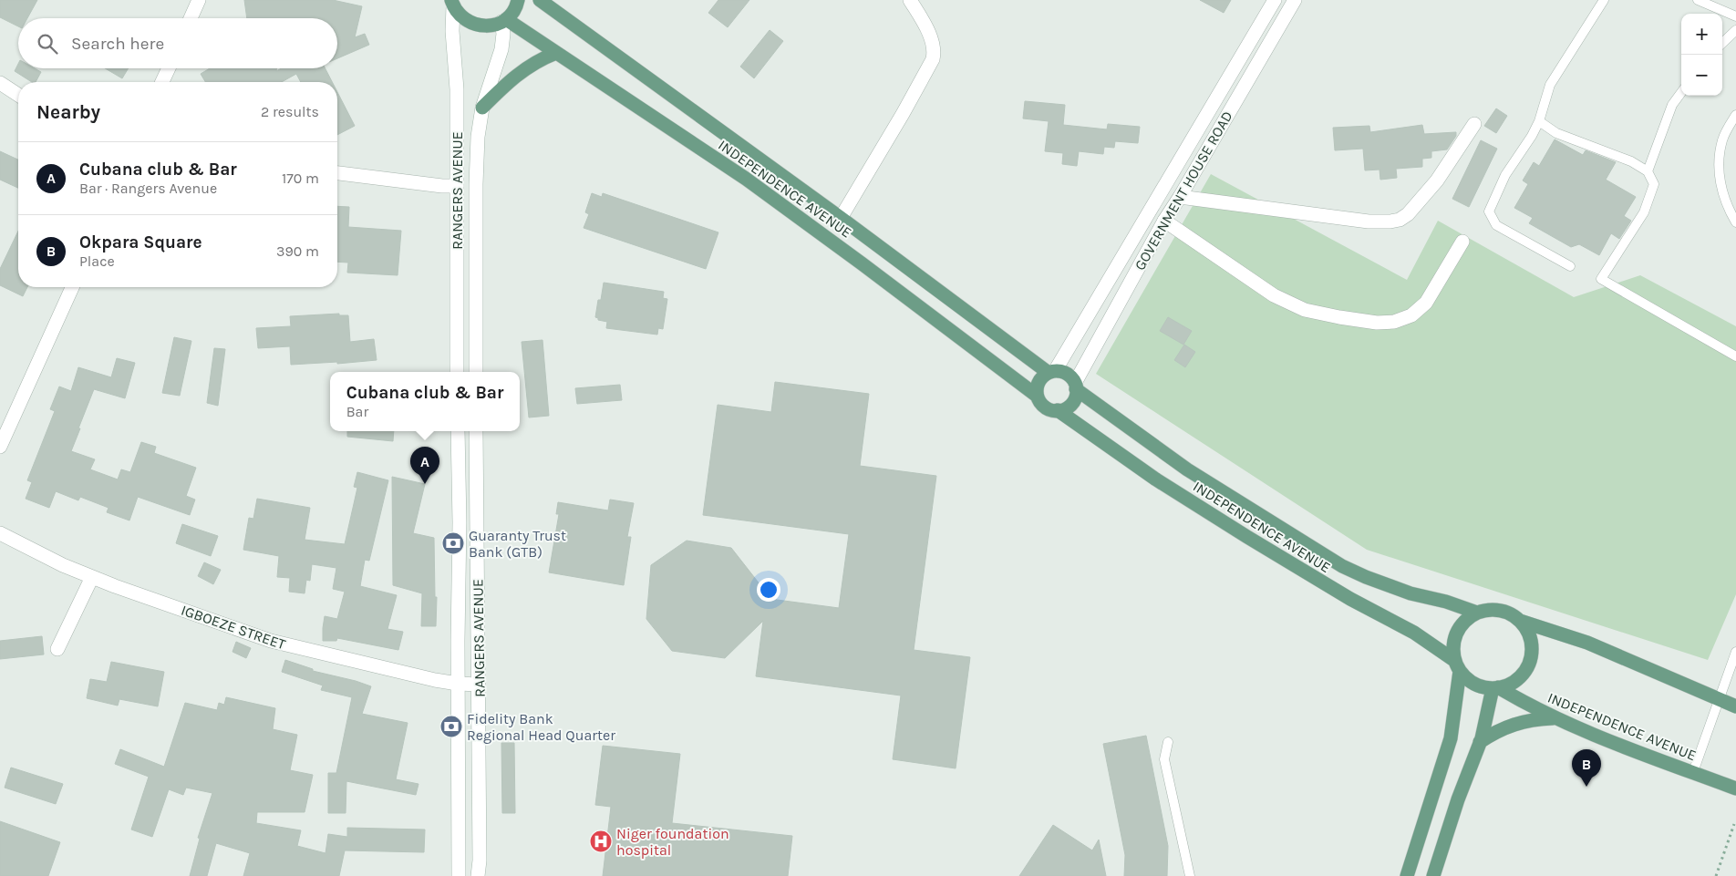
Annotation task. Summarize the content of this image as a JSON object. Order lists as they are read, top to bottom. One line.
{"streets":{"main road":["INDEPENDENCE AVENUE"],"street":["RANGERS AVENUE","GOVERNMENT HOUSE ROAD","IGBOEZE STREET"]},"crossings":[["INDEPENDENCE AVENUE","RANGERS AVENUE"],["INDEPENDENCE AVENUE","GOVERNMENT HOUSE ROAD"],["RANGERS AVENUE","IGBOEZE STREET"]],"places":{"bank":["Guaranty Trust Bank (GTB)","Fidelity Bank Regional Head Quarter"],"hospital":["Niger foundation hospital"]},"page":{"map_buttons":["+","−"],"search":"Search here","heading":["Nearby","2 results"],"list":[{"mark":"A","name":"Cubana club & Bar","note":"Bar · Rangers Avenue","value":"170 m"},{"mark":"B","name":"Okpara Square","note":"Place","value":"390 m"}],"popup":["Cubana club & Bar","Bar"],"pins":["A","B"]}}
